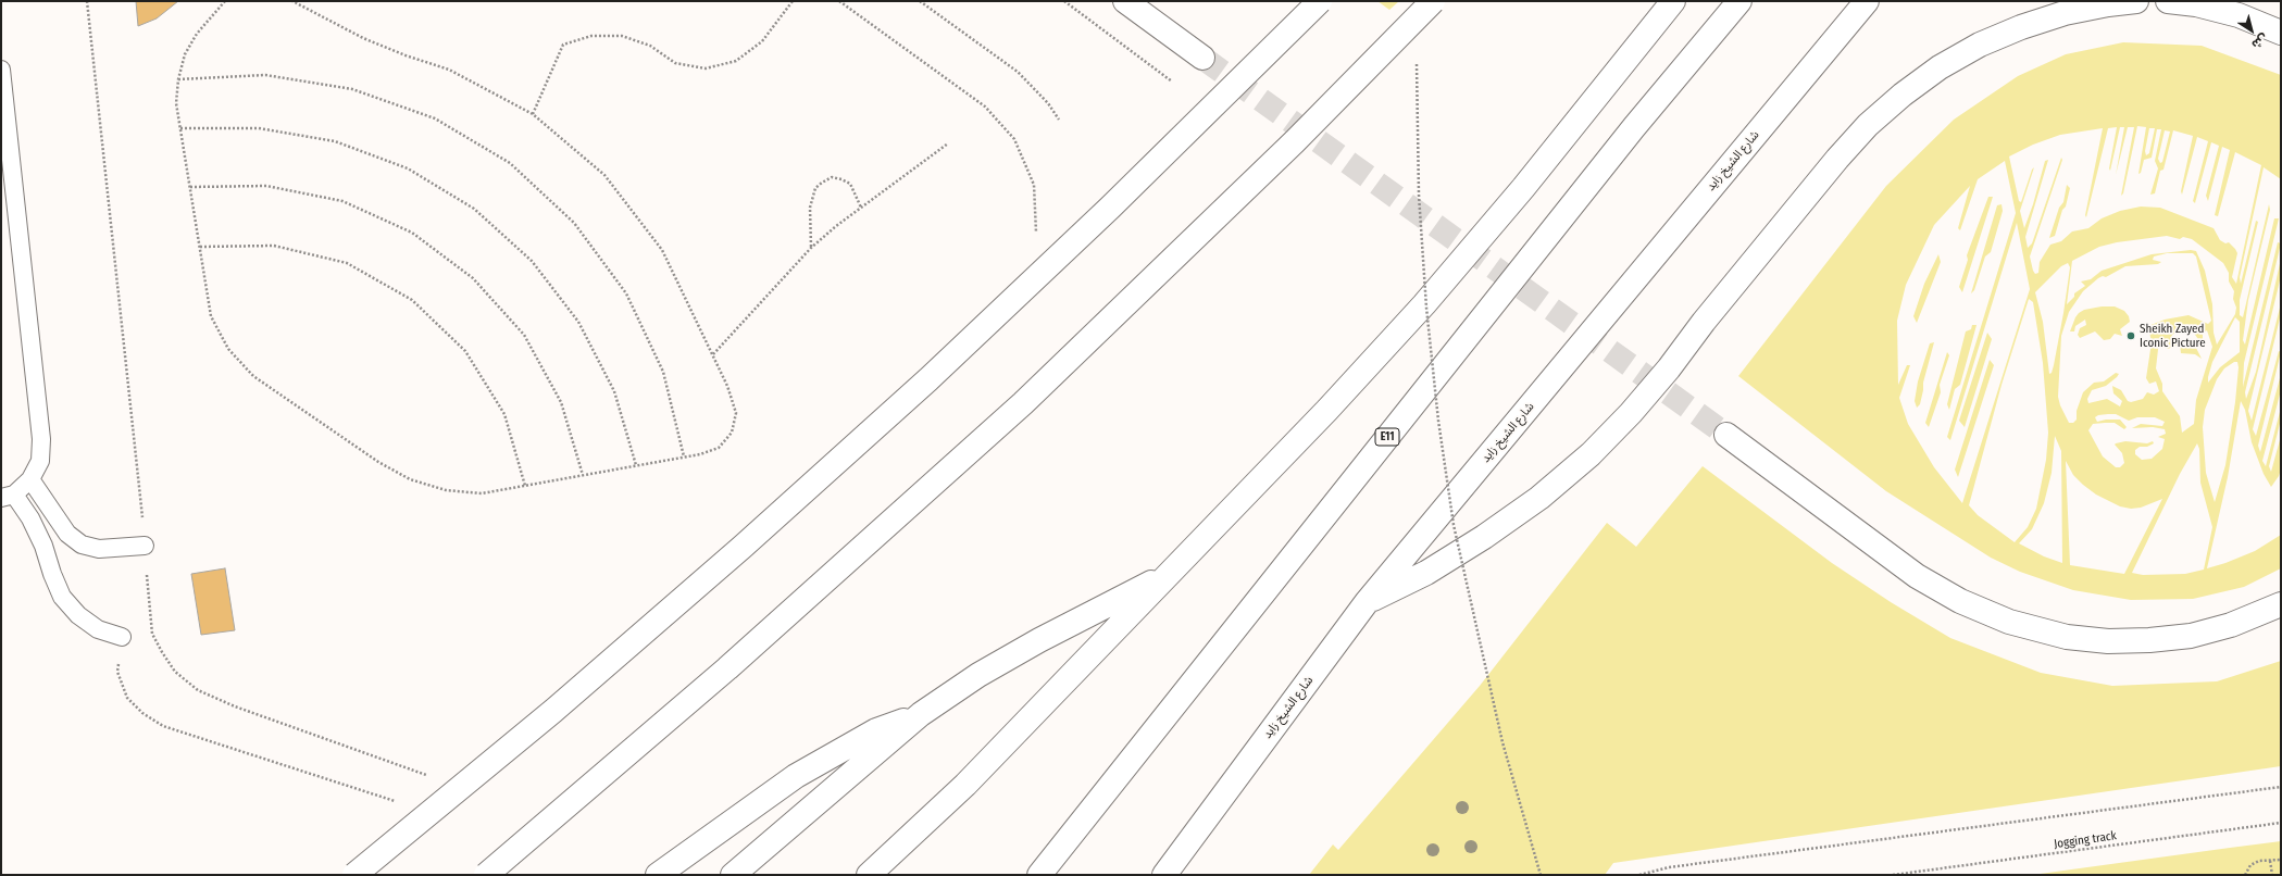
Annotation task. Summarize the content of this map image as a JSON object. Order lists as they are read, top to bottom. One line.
{"streets":{"highway":["شارع الشيخ زايد","E11"],"path":["Jogging track"]},"places":["Sheikh Zayed Iconic Picture"],"north":"bottom right"}
